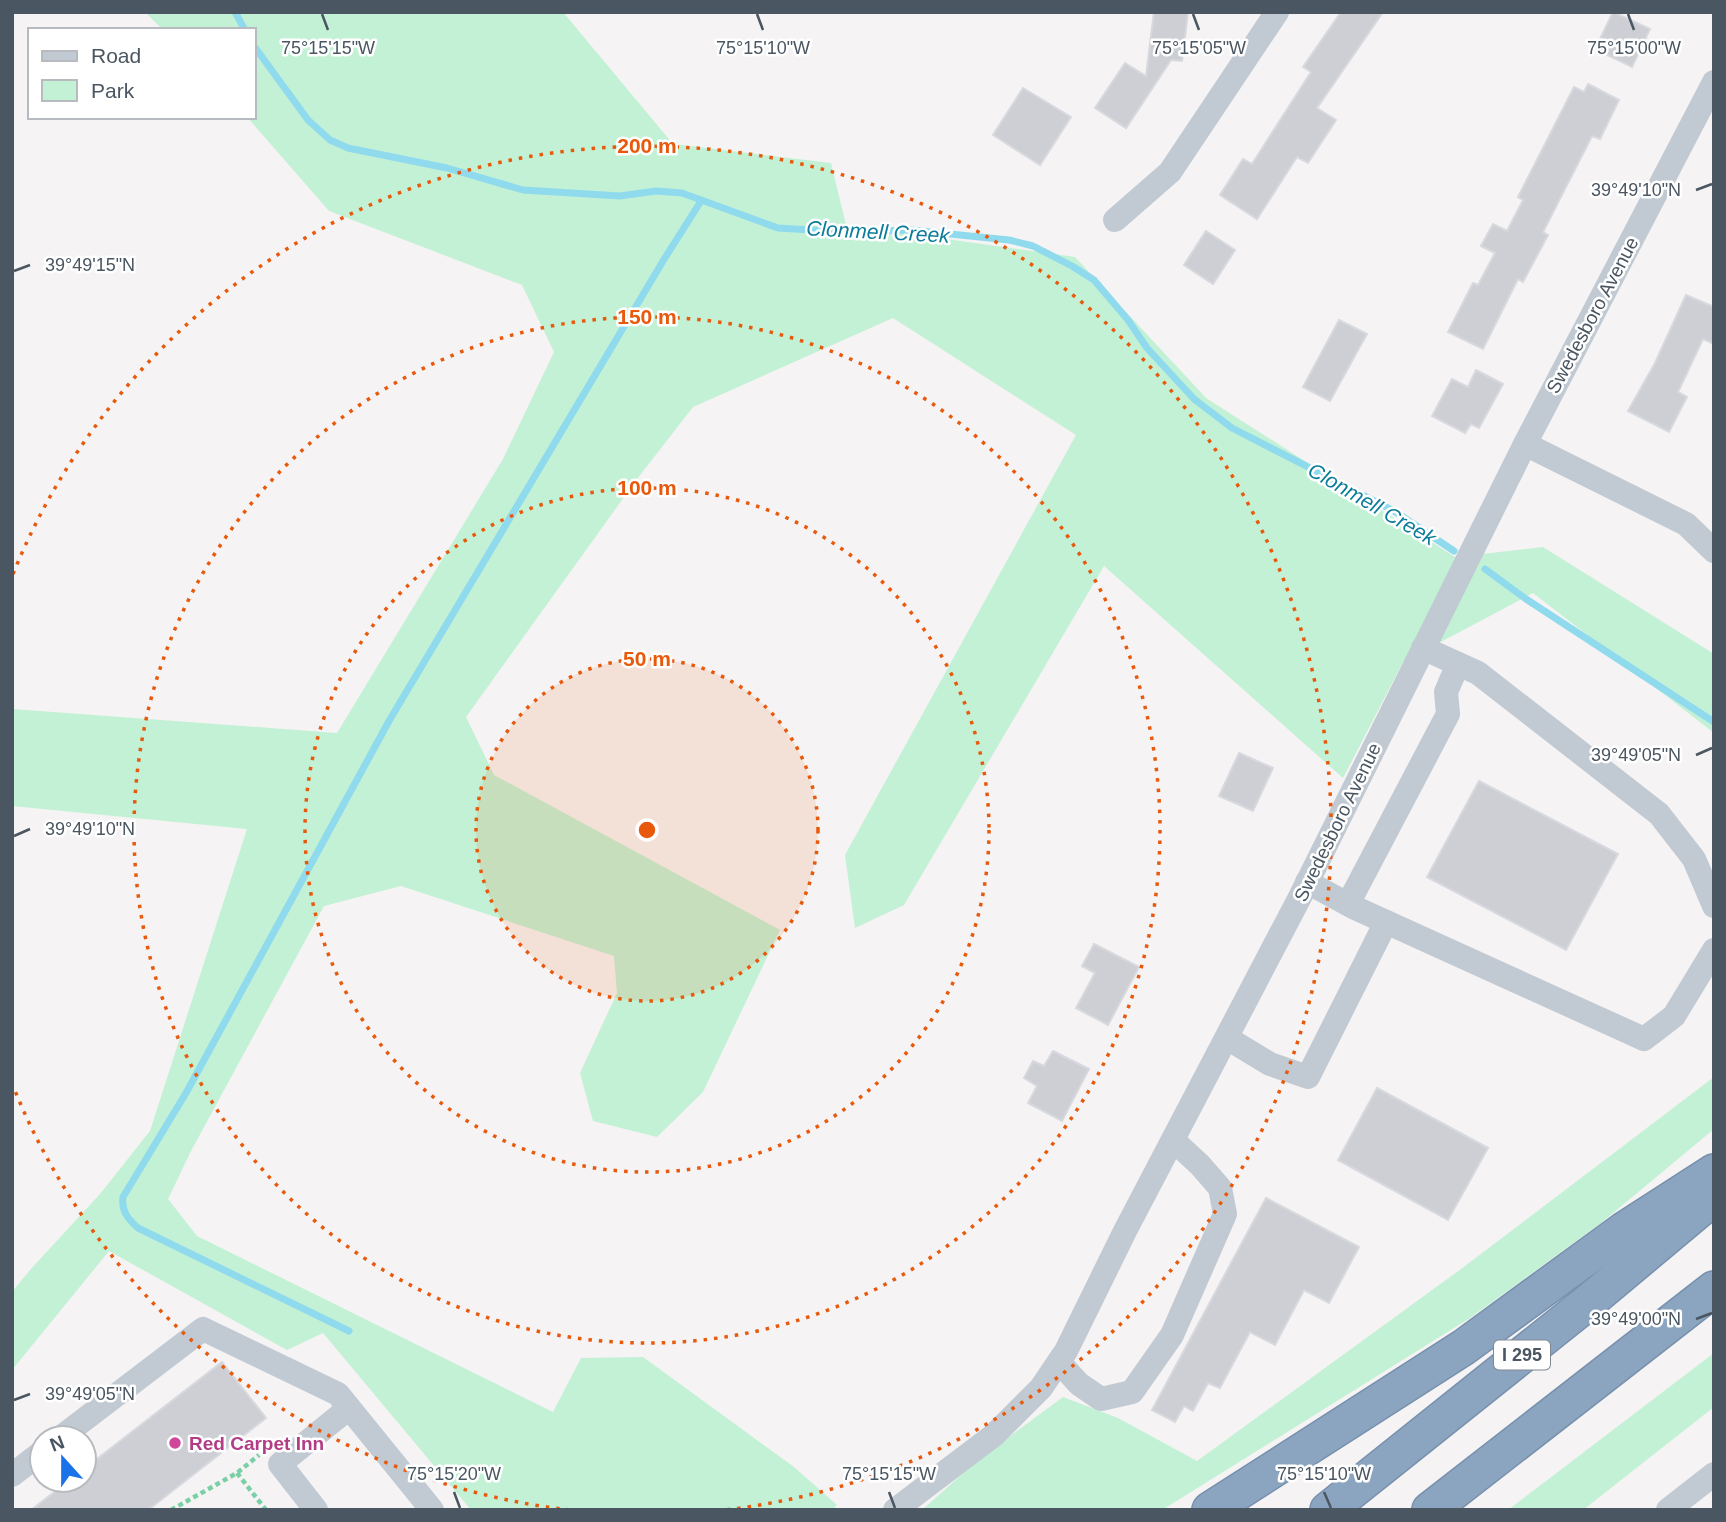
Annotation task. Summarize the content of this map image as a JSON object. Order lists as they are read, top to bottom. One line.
{"streets":{"highway":["I 295"],"street":["Swedesboro Avenue"]},"water":["Clonmell Creek"],"places":["Red Carpet Inn"],"legend":["Road","Park"],"north":"top","coordinates":["75°15'00\"W","75°15'15\"W","75°15'10\"W","75°15'05\"W","39°49'10\"N","39°49'15\"N","39°49'05\"N","39°49'00\"N","75°15'20\"W"],"rings":["200 m","150 m","100 m","50 m"]}
